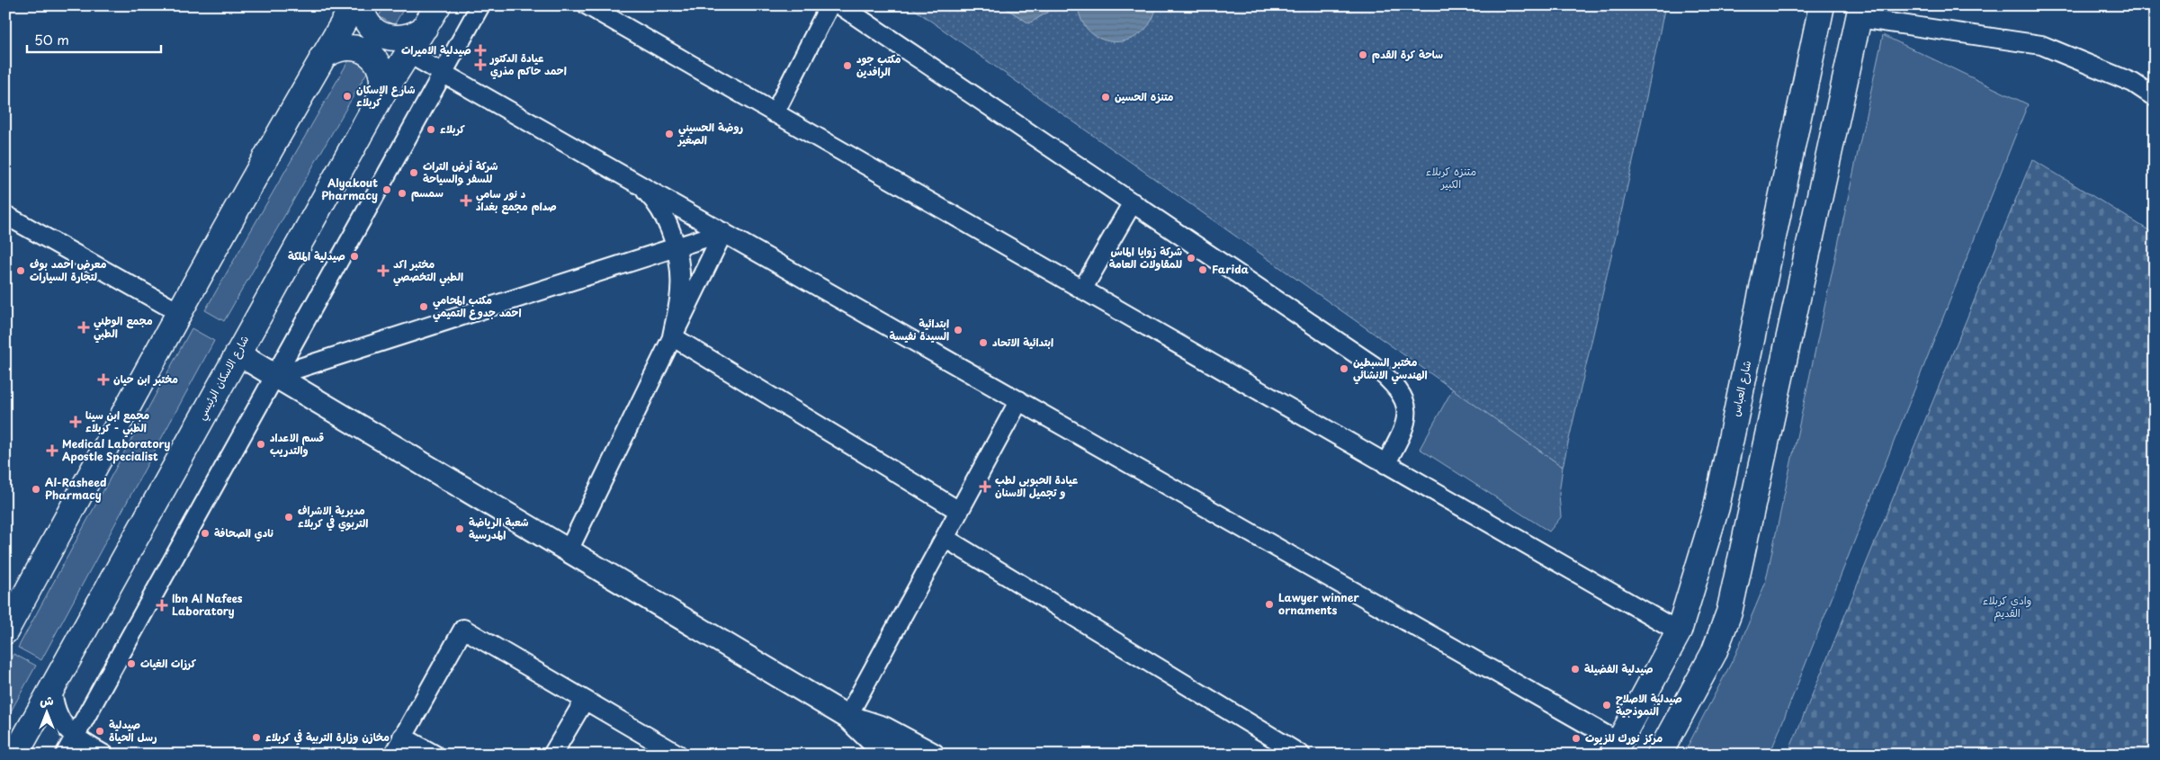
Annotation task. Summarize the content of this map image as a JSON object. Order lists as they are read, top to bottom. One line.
{"streets":{"main road":["شارع الاسكان الرئيسي","شارع العباس"]},"parks":["متنزه كربلاء الكبير","وادي كربلاء القديم"],"places":{"health":["صيدلية الاميرات","عيادة الدكتور احمد حاكم مذري","د نور سامي صدام مجمع بغداد","مختبر اكد الطبي التخصصي","مجمع الوطني الطبي","مختبر ابن حيان","مجمع ابن سينا الطبي - كربلاء","Medical Laboratory Apostle Specialist","عيادة الحبوبي لطب و تجميل الاسنان","Ibn Al Nafees Laboratory"],"other":["ساحة كرة القدم","مكتب جود الرافدين","شارع الإسكان كربلاء","متنزه الحسين","كربلاء","روضة الحسيني الصغير","شركة أرض التراث للسفر والسياحة","Alyakout Pharmacy","سمسم","صيدلية الملكة","شركة زوايا الماس للمقاولات العامة","Farida","معرض احمد بوف لتجارة السيارات","مكتب المحامي احمد جدوع التميمي","ابتدائية السيدة نفيسة","ابتدائية الاتحاد","مختبر السبطين الهندسي الانشائي","قسم الاعداد والتدريب","Al-Rasheed Pharmacy","مديرية الاشراف التربوي في كربلاء","شعبة الرياضة المدرسية","نادي الصحافة","Lawyer winner ornaments","كرزات الغياث","صيدلية الفضيلة","صيدلية الاصلاح النموذجية","صيدلية رسل الحياة","مخازن وزارة التربية في كربلاء","مركز نورك للزيوت"]},"scale_bar":"50 m","north":"top"}
